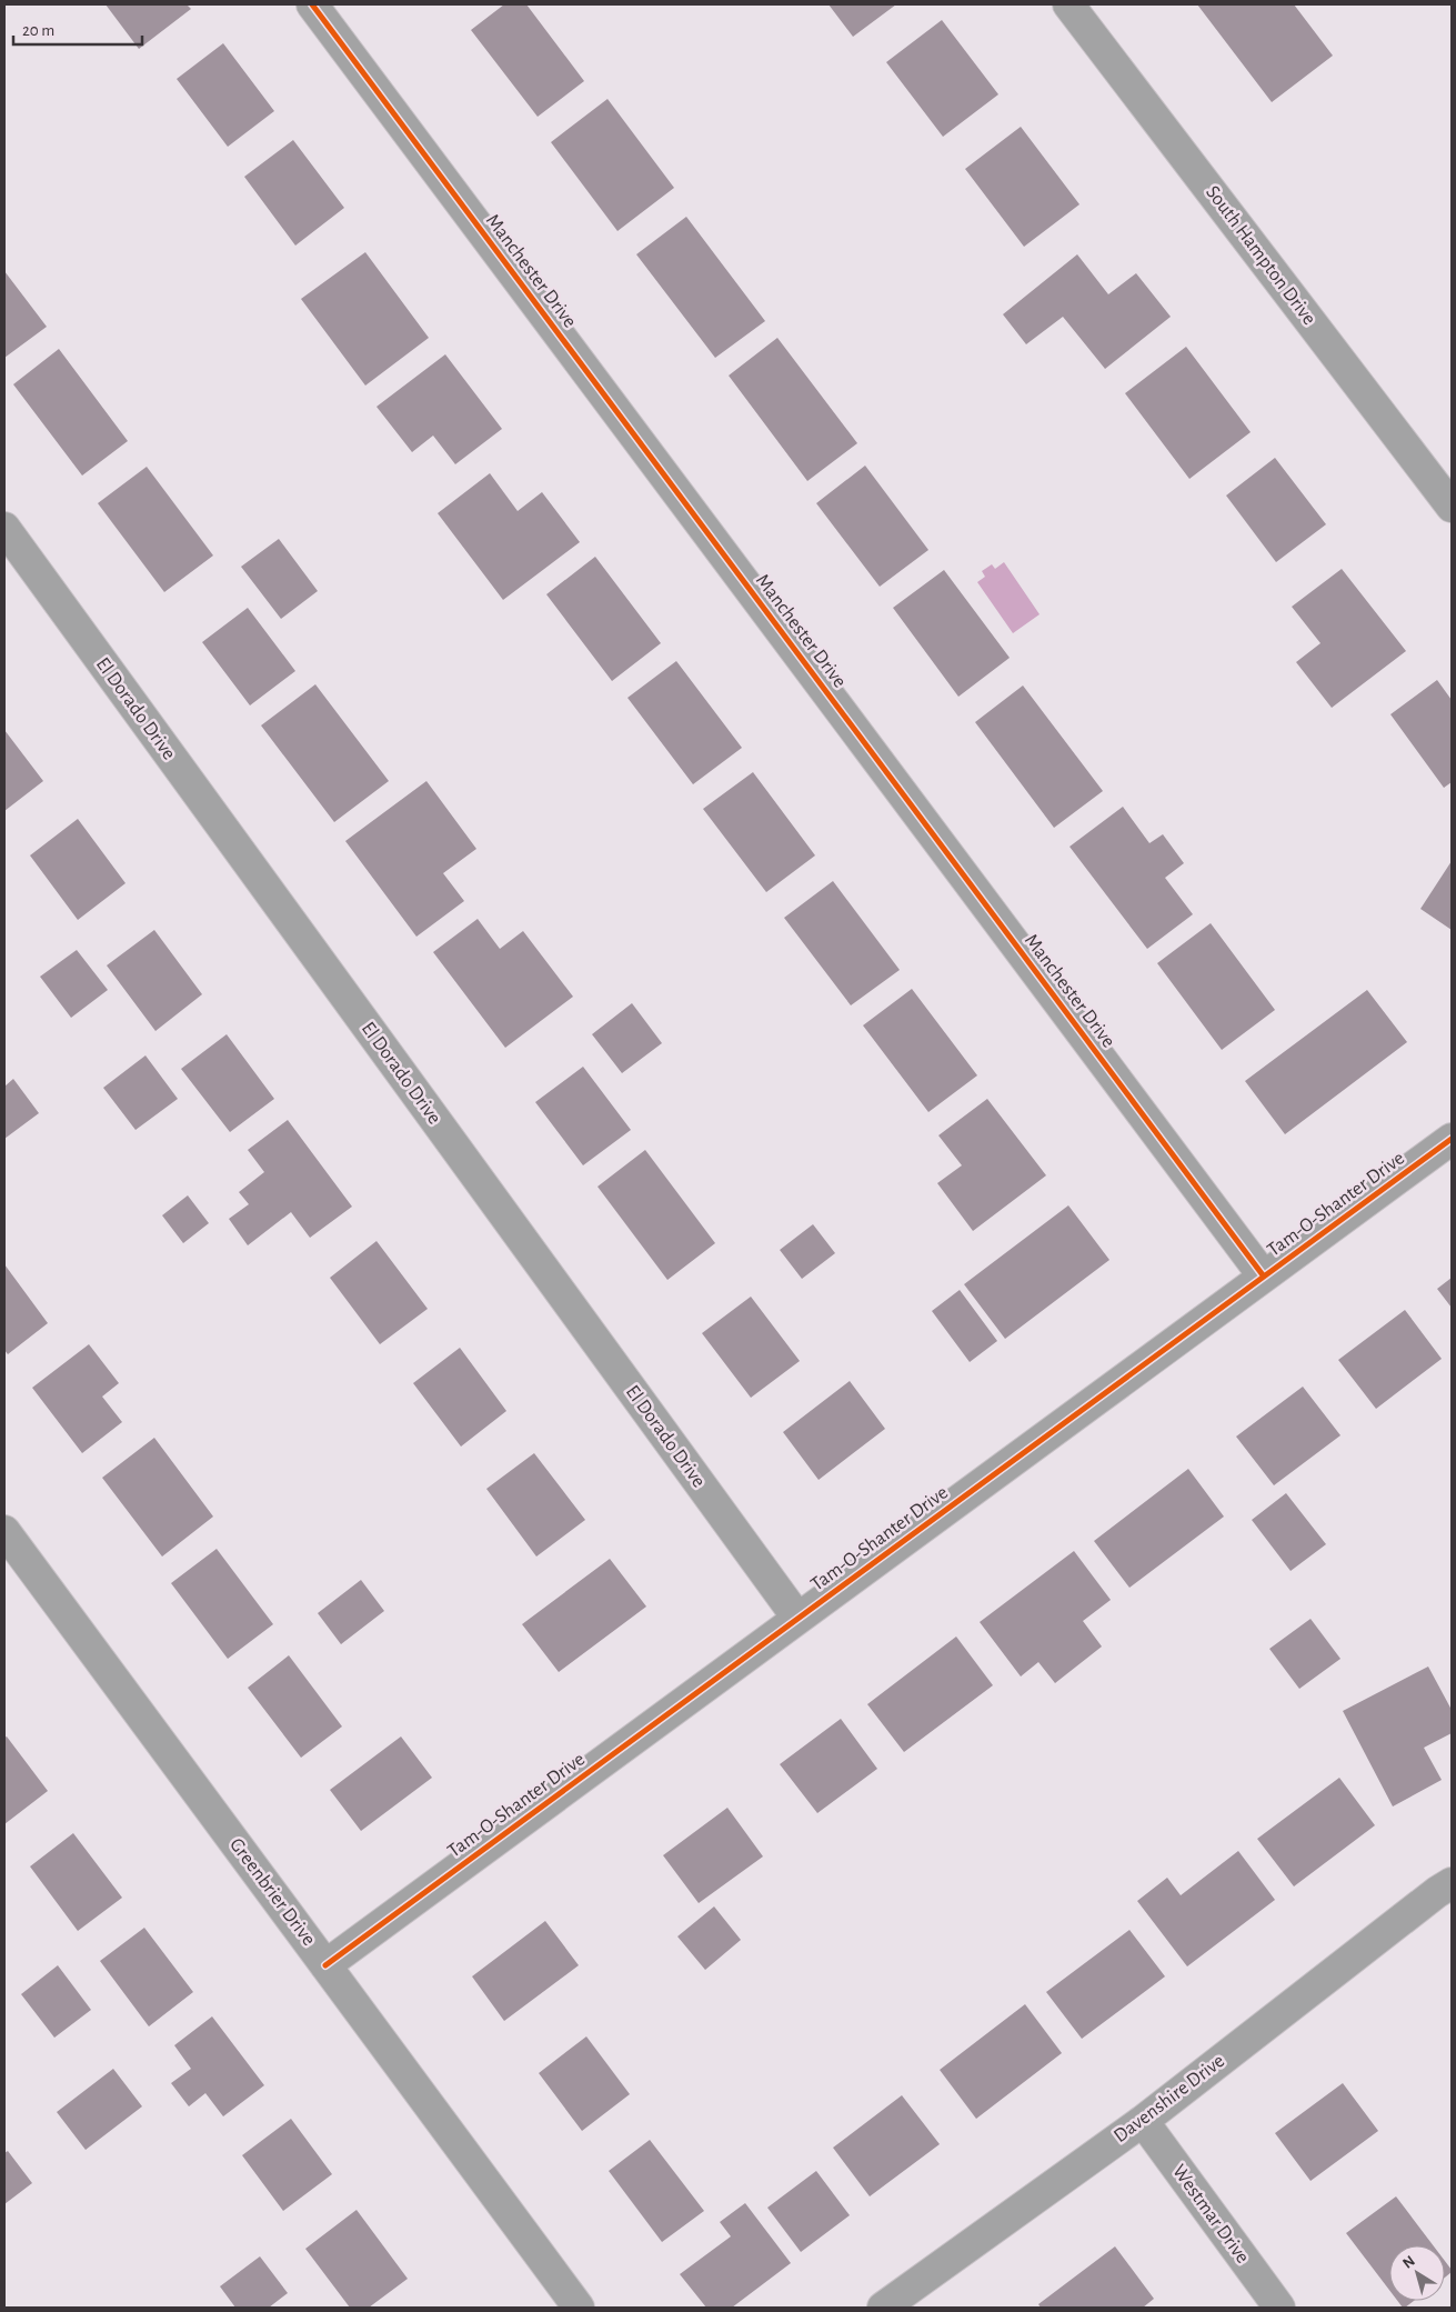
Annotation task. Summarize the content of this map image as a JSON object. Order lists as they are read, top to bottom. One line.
{"streets":{"street":["South Hampton Drive","Manchester Drive","El Dorado Drive","Tam-O-Shanter Drive","Greenbrier Drive","Davenshire Drive","Westmar Drive"]},"crossings":[["Manchester Drive","Tam-O-Shanter Drive"],["El Dorado Drive","Tam-O-Shanter Drive"],["Tam-O-Shanter Drive","Greenbrier Drive"],["Davenshire Drive","Westmar Drive"]],"scale_bar":"20 m","north":"top left"}
